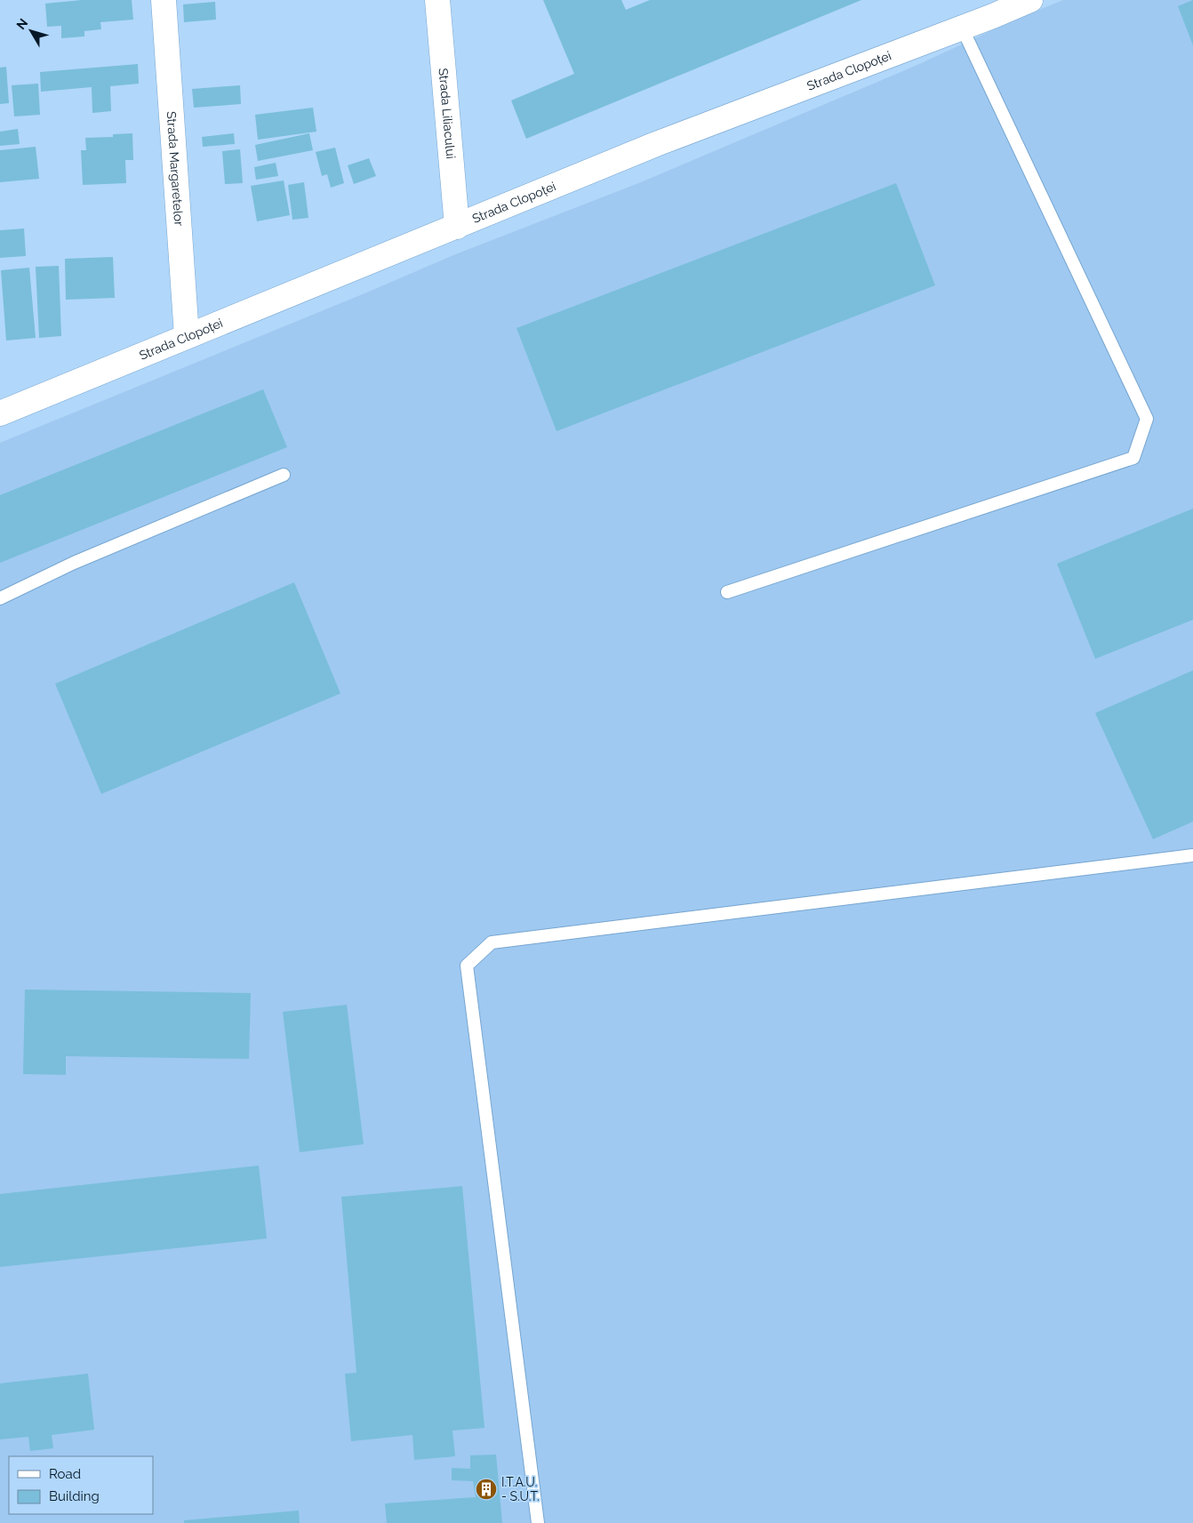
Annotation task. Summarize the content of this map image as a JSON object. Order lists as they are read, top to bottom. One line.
{"streets":{"street":["Strada Clopoței","Strada Liliacului","Strada Margaretelor"]},"crossings":[["Strada Clopoței","Strada Liliacului"],["Strada Clopoței","Strada Margaretelor"]],"places":{"building":["I.T.A.U. - S.U.T."]},"legend":["Road","Building"],"north":"top left"}
